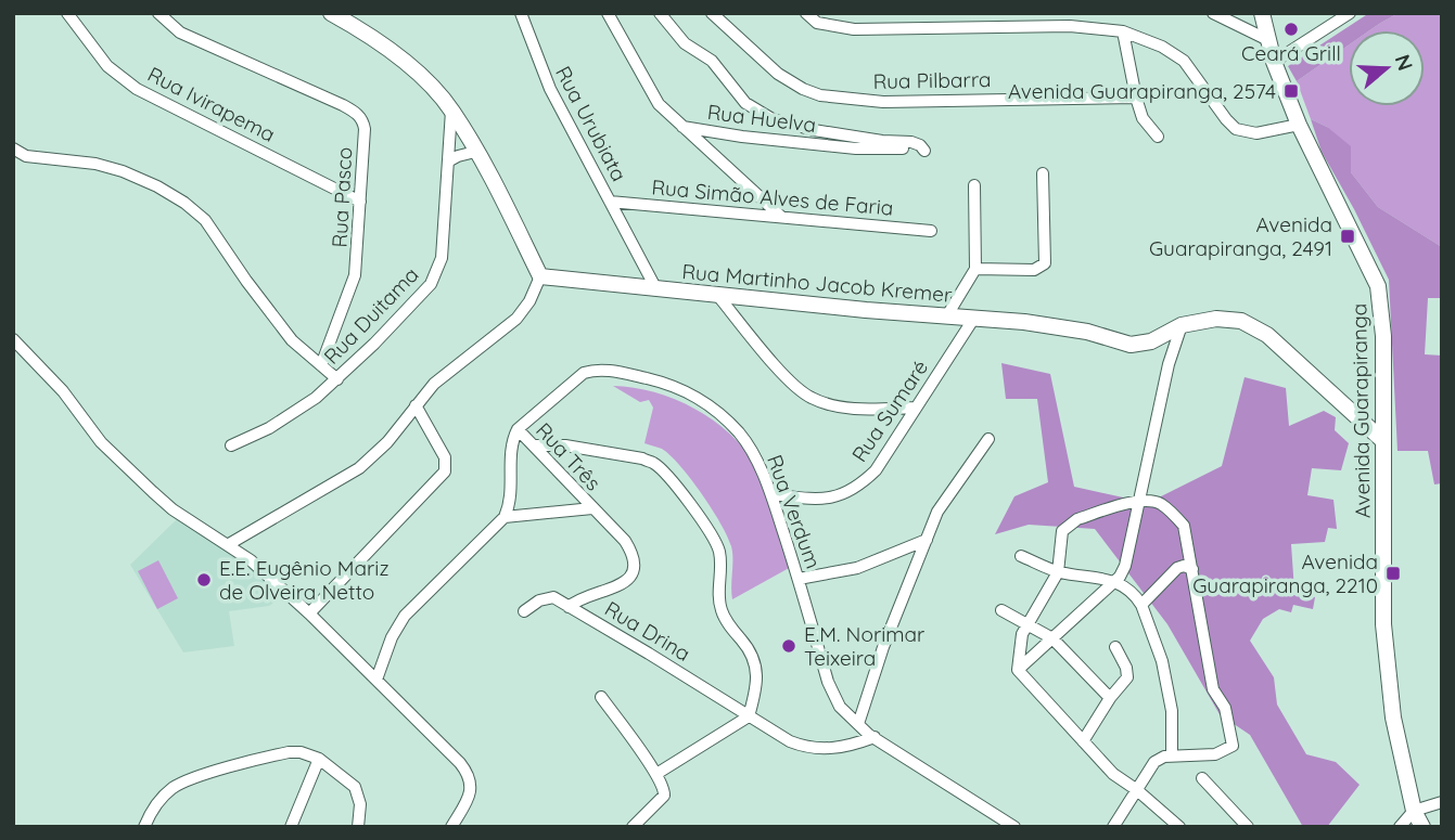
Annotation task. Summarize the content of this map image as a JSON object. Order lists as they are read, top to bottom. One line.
{"streets":{"street":["Rua Pilbarra","Rua Ivirapema","Rua Huelva","Rua Urubiata","Rua Pasco","Rua Simão Alves de Faria","Rua Martinho Jacob Kremer","Rua Duitama","Rua Sumaré","Avenida Guarapiranga","Rua Três","Rua Verdum","Rua Drina"]},"crossings":[["Rua Ivirapema","Rua Pasco"],["Rua Urubiata","Rua Simão Alves de Faria"],["Rua Urubiata","Rua Martinho Jacob Kremer"],["Rua Martinho Jacob Kremer","Rua Sumaré"],["Rua Martinho Jacob Kremer","Avenida Guarapiranga"],["Rua Sumaré","Rua Verdum"],["Rua Três","Rua Verdum"],["Rua Três","Rua Drina"],["Rua Verdum","Rua Drina"]],"places":{"other":["Ceará Grill","E.E. Eugênio Mariz de Olveira Netto","E.M. Norimar Teixeira"],"transit":["Avenida Guarapiranga, 2574","Avenida Guarapiranga, 2491","Avenida Guarapiranga, 2210"]},"north":"right"}
